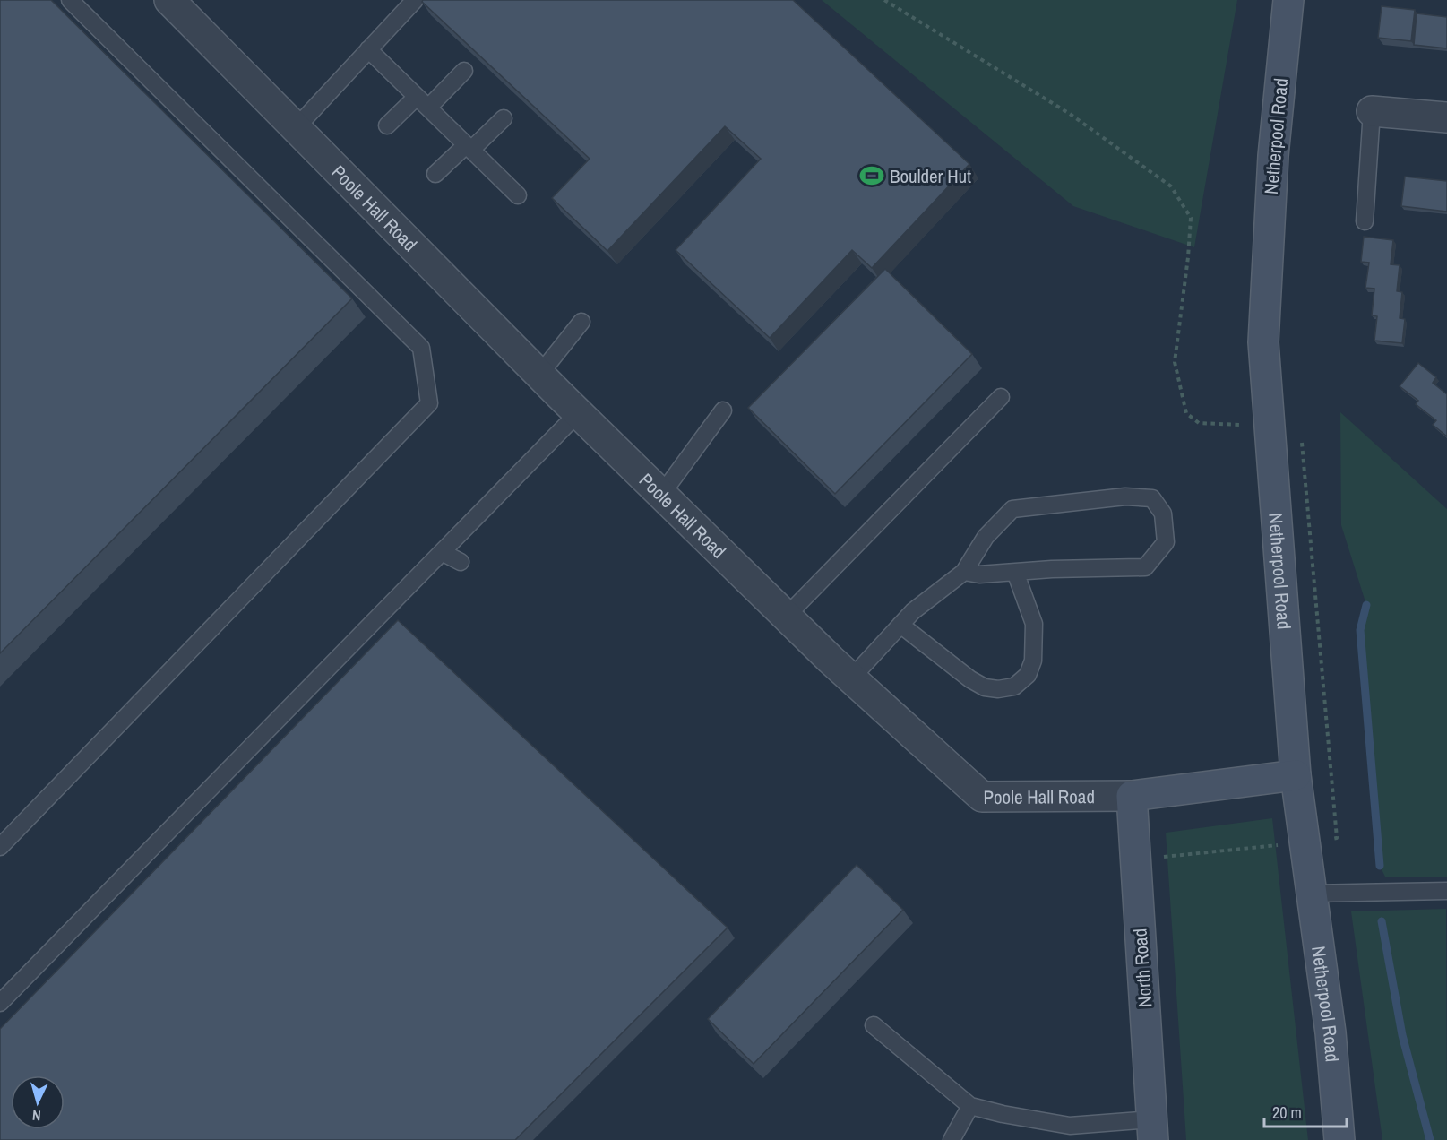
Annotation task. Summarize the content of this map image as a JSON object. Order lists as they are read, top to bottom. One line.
{"streets":{"main road":["Netherpool Road","Poole Hall Road","North Road"]},"crossings":[["Netherpool Road","Poole Hall Road"],["Poole Hall Road","North Road"]],"places":{"sports":["Boulder Hut"]},"scale_bar":"20 m","north":"bottom"}
